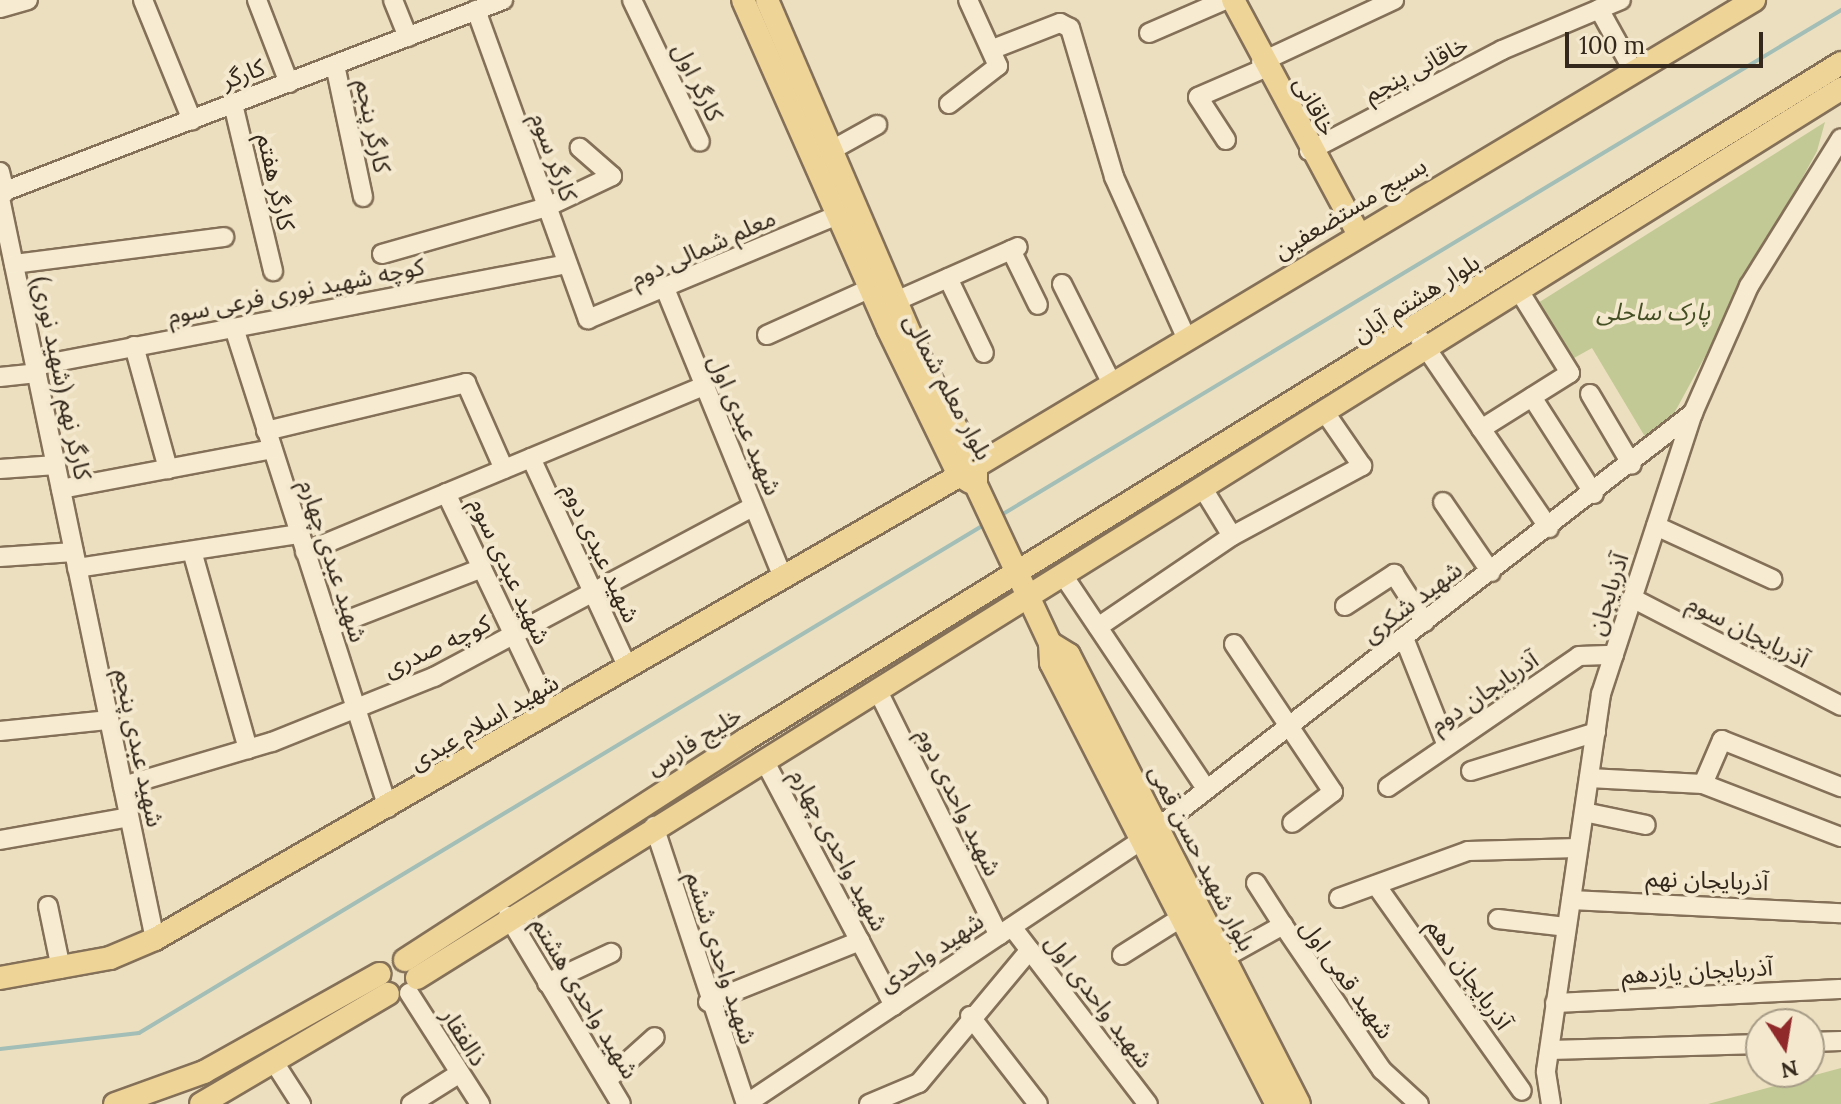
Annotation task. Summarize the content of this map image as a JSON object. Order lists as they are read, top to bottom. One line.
{"streets":{"main road":["خاقانی","بسیج مستضعفین","بلوار هشتم آبان","بلوار معلم شمالی","شهید اسلام عبدی","خلیج فارس","بلوار شهید حسن قمی"],"street":["خاقانی پنجم","کارگر","کارگر اول","کارگر پنجم","کارگر سوم","کارگر هفتم","معلم شمالی دوم","کوچه شهید نوری فرعی سوم","کارگر نهم (شهید نوری)","شهید عبدی اول","شهید عبدی دوم","شهید عبدی چهارم","شهید عبدی سوم","آذربایجان","شهید شکری","آذربایجان سوم","کوچه صدری","آذربایجان دوم","شهید عبدی پنجم","شهید واحدی دوم","شهید واحدی چهارم","آذربایجان نهم","شهید واحدی","شهید واحدی ششم","آذربایجان یازدهم","آذربایجان دهم","شهید قمی اول","شهید واحدی هشتم","شهید واحدی اول","ذالفقار"]},"crossings":[["خاقانی پنجم","خاقانی"],["کارگر","کارگر پنجم"],["کارگر","کارگر سوم"],["کارگر","کارگر هفتم"],["کارگر","کارگر نهم (شهید نوری)"],["خاقانی","بسیج مستضعفین"],["کارگر سوم","معلم شمالی دوم"],["کارگر سوم","کوچه شهید نوری فرعی سوم"],["بسیج مستضعفین","بلوار معلم شمالی"],["بسیج مستضعفین","شهید اسلام عبدی"],["بسیج مستضعفین","بلوار شهید حسن قمی"],["معلم شمالی دوم","بلوار معلم شمالی"],["معلم شمالی دوم","شهید عبدی اول"],["کوچه شهید نوری فرعی سوم","کارگر نهم (شهید نوری)"],["کوچه شهید نوری فرعی سوم","شهید عبدی چهارم"],["بلوار هشتم آبان","خلیج فارس"],["بلوار هشتم آبان","بلوار شهید حسن قمی"],["کارگر نهم (شهید نوری)","شهید عبدی پنجم"],["بلوار معلم شمالی","شهید اسلام عبدی"],["بلوار معلم شمالی","بلوار شهید حسن قمی"],["شهید عبدی اول","کوچه صدری"],["شهید عبدی اول","شهید اسلام عبدی"],["شهید عبدی دوم","کوچه صدری"],["شهید عبدی دوم","شهید اسلام عبدی"],["شهید عبدی چهارم","کوچه صدری"],["شهید عبدی چهارم","شهید اسلام عبدی"],["شهید عبدی سوم","کوچه صدری"],["شهید عبدی سوم","شهید اسلام عبدی"],["آذربایجان","شهید شکری"],["آذربایجان","آذربایجان سوم"],["آذربایجان","آذربایجان دوم"],["آذربایجان","آذربایجان نهم"],["آذربایجان","آذربایجان یازدهم"],["شهید شکری","بلوار شهید حسن قمی"],["شهید شکری","شهید واحدی"],["کوچه صدری","شهید عبدی پنجم"],["شهید اسلام عبدی","شهید عبدی پنجم"],["شهید اسلام عبدی","بلوار شهید حسن قمی"],["خلیج فارس","شهید واحدی دوم"],["خلیج فارس","شهید واحدی چهارم"],["خلیج فارس","بلوار شهید حسن قمی"],["خلیج فارس","شهید واحدی ششم"],["خلیج فارس","شهید واحدی هشتم"],["خلیج فارس","ذالفقار"],["شهید واحدی دوم","شهید واحدی"],["شهید واحدی دوم","شهید واحدی اول"],["شهید واحدی چهارم","شهید واحدی"],["بلوار شهید حسن قمی","شهید واحدی"],["بلوار شهید حسن قمی","شهید قمی اول"],["شهید واحدی","شهید واحدی ششم"],["شهید واحدی","شهید واحدی اول"]],"parks":["پارک ساحلی"],"scale_bar":"100 m","north":"bottom"}
